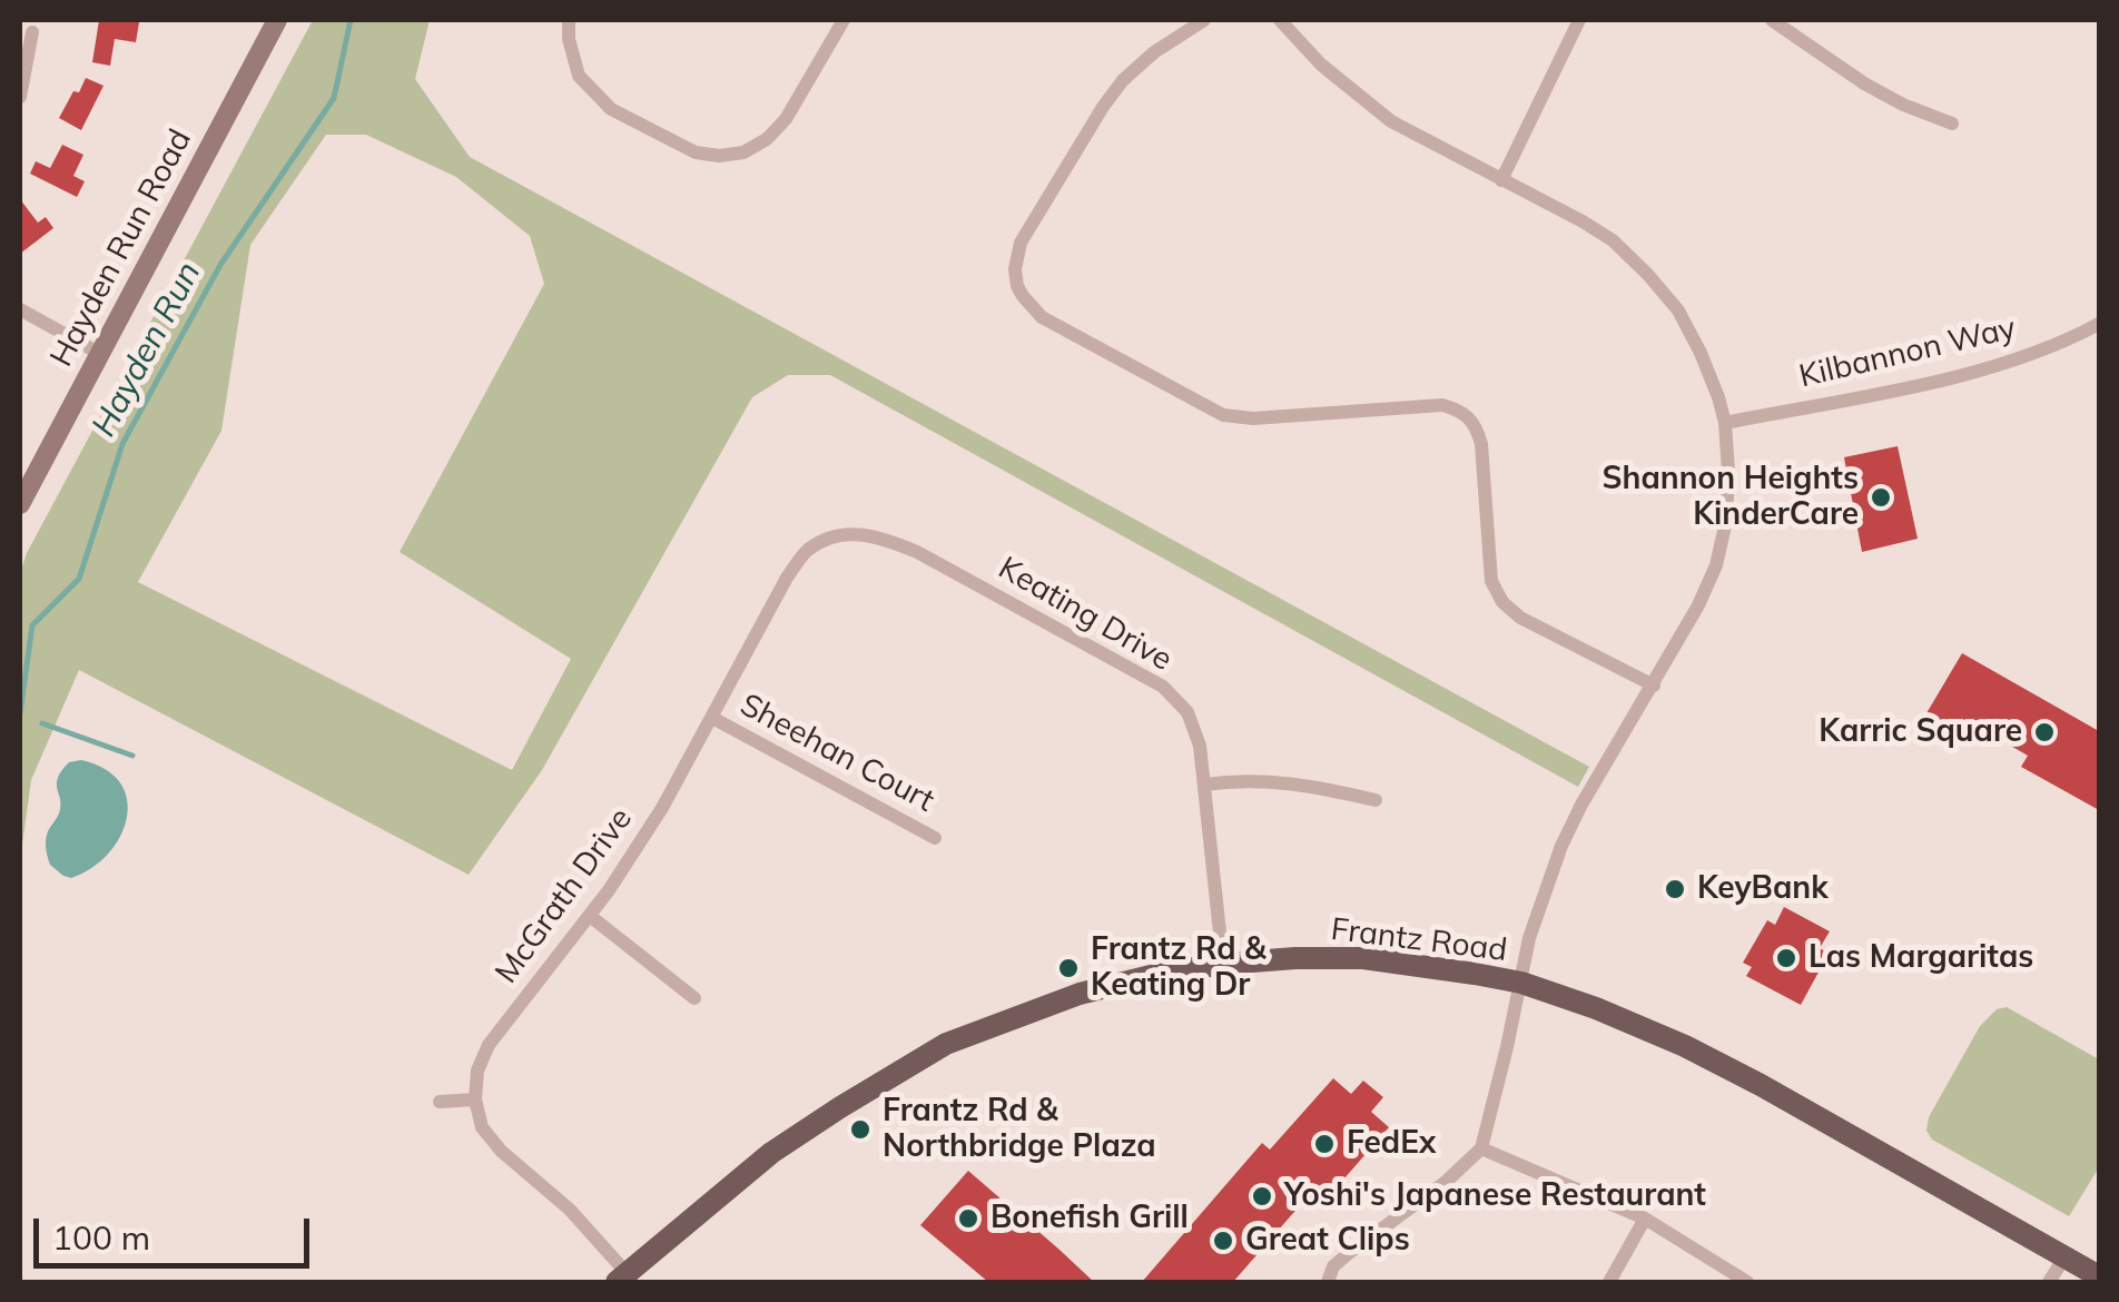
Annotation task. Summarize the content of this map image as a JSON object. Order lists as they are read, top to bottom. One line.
{"streets":{"main road":["Hayden Run Road","Frantz Road"],"street":["Kilbannon Way","Keating Drive","Sheehan Court","McGrath Drive"]},"crossings":[["Keating Drive","McGrath Drive"],["Keating Drive","Frantz Road"],["Sheehan Court","McGrath Drive"]],"water":["Hayden Run"],"places":["Shannon Heights KinderCare","Karric Square","KeyBank","Las Margaritas","Frantz Rd & Keating Dr","Frantz Rd & Northbridge Plaza","FedEx","Yoshi's Japanese Restaurant","Bonefish Grill","Great Clips"],"scale_bar":"100 m"}
